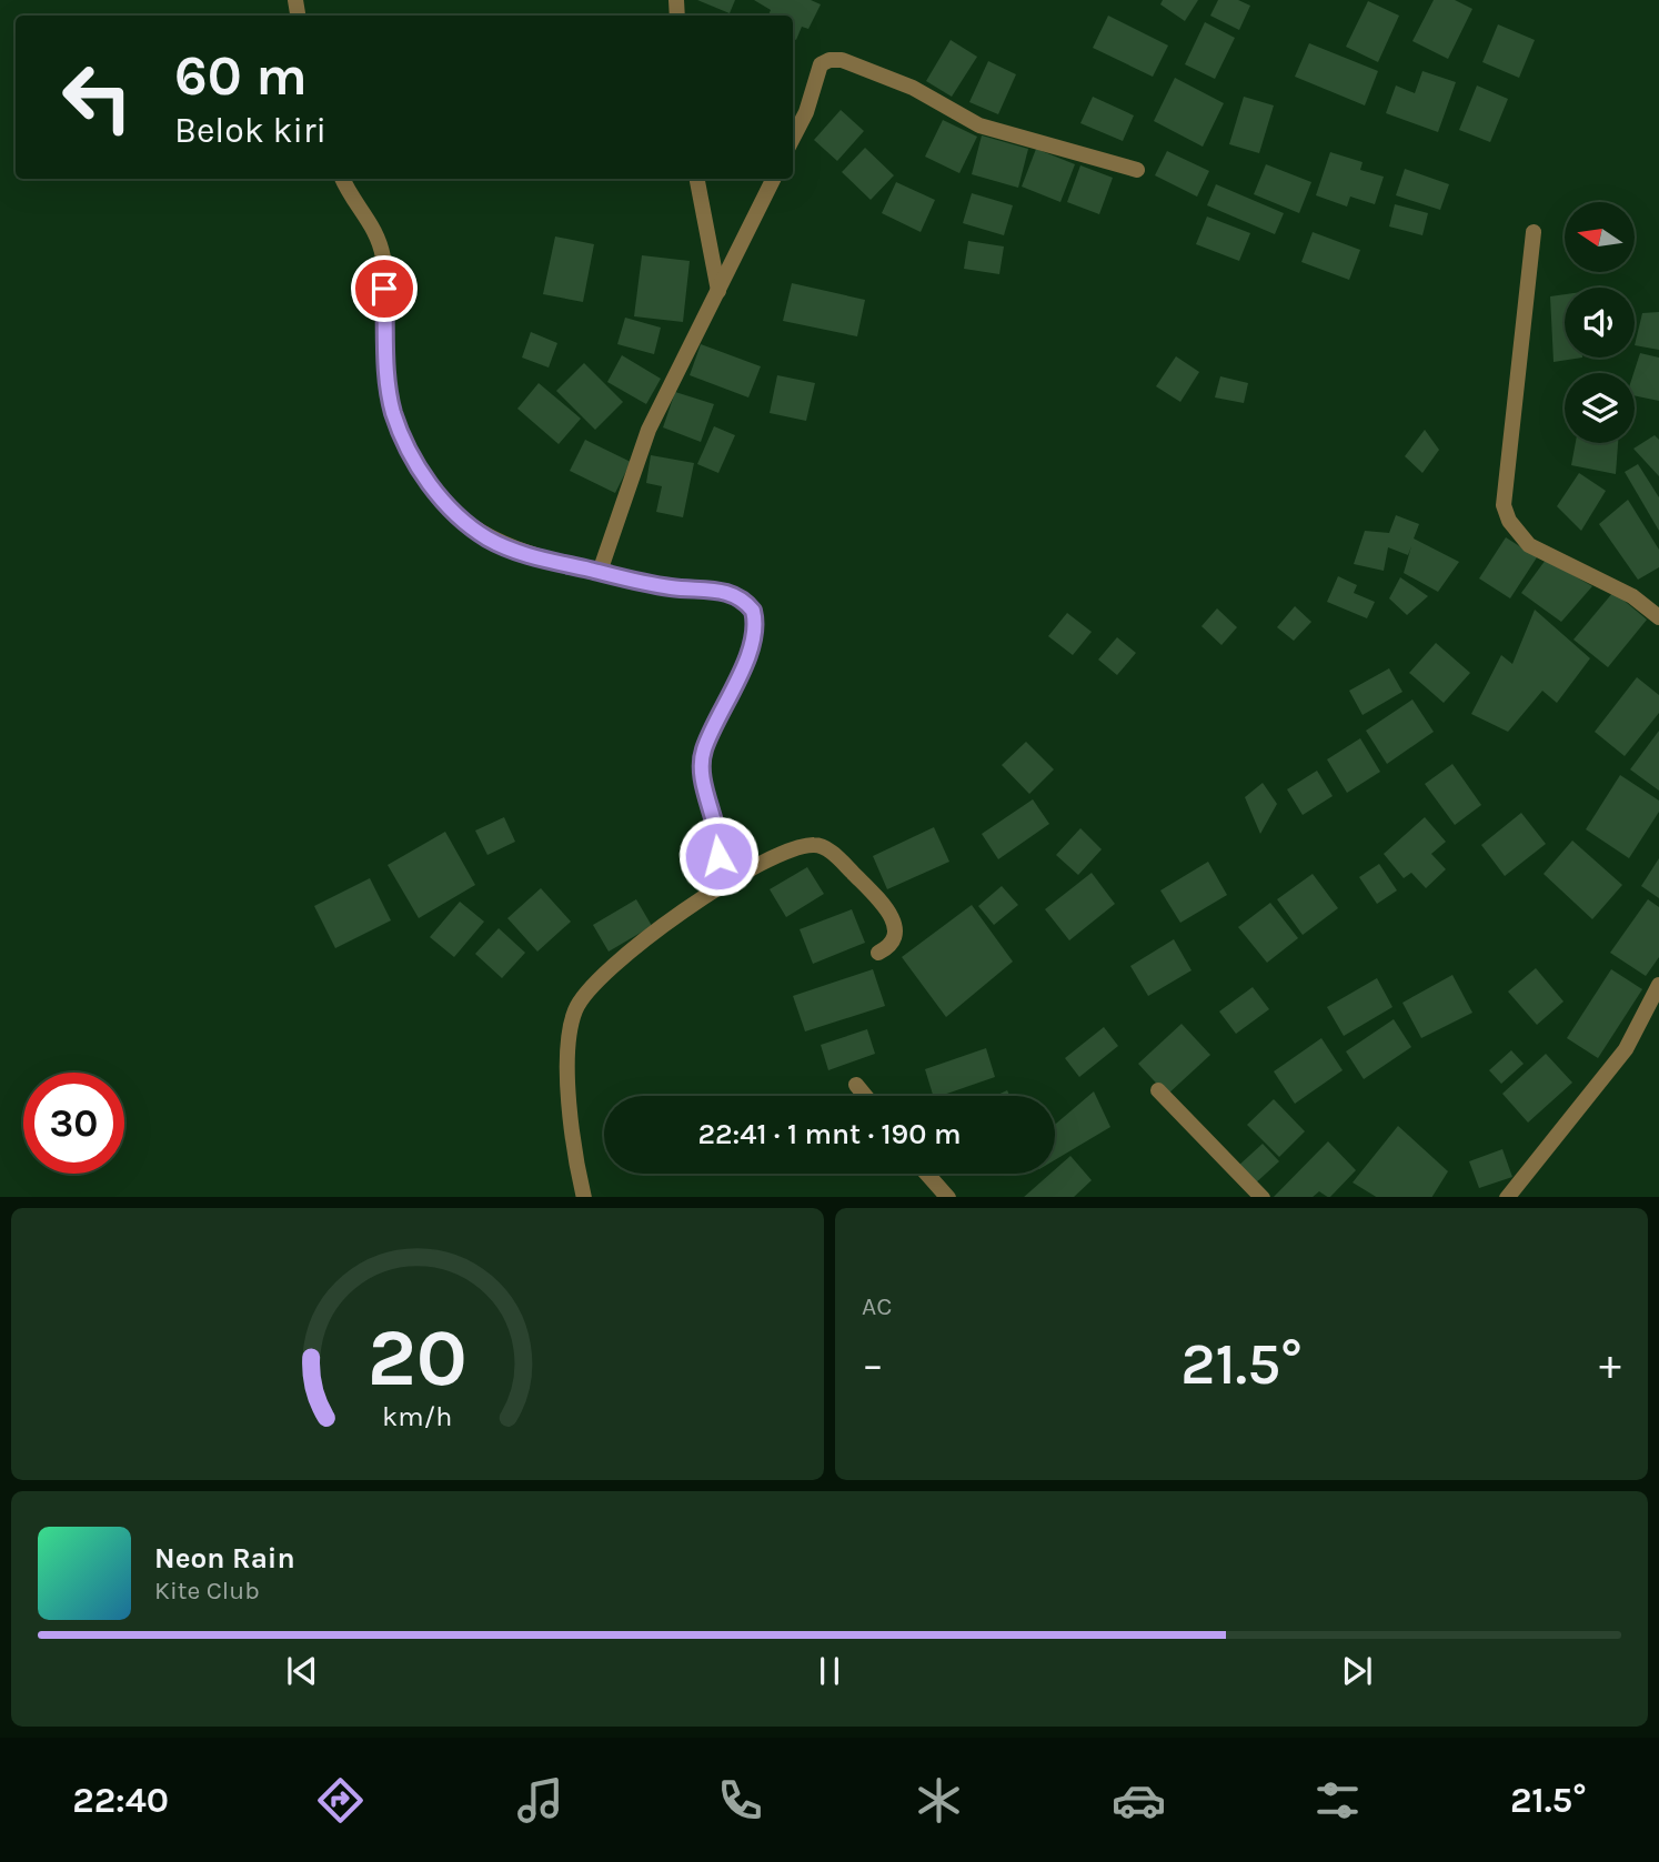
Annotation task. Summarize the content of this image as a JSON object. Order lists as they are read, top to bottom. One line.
{"north":"left","page":{"turn":["60 m","Belok kiri"],"limit":"30","trip":"22:41 · 1 mnt · 190 m","tile":"AC","heat":["−","21.5°","+"],"song":["Neon Rain","Kite Club"],"tabs":["22:40","21.5°"],"gauge":["20","km/h"]}}
